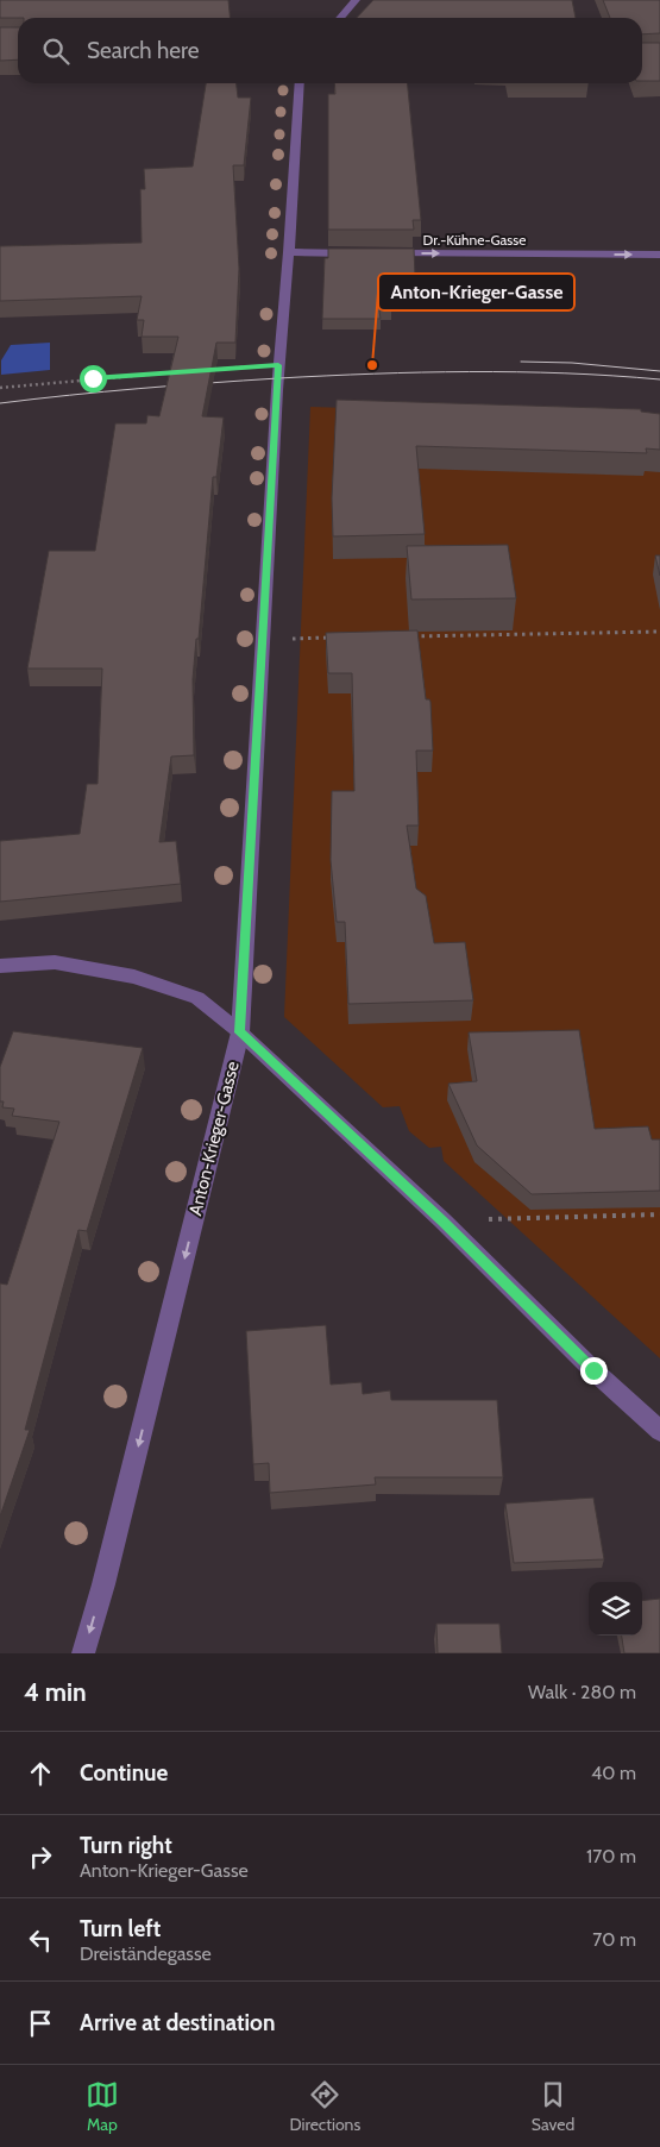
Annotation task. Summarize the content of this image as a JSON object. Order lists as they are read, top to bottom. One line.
{"streets":{"street":["Dr.-Kühne-Gasse","Anton-Krieger-Gasse"]},"one_way":["Dr.-Kühne-Gasse","Anton-Krieger-Gasse"],"places":["Anton-Krieger-Gasse"],"page":{"search":"Search here","heading":["4 min","Walk · 280 m"],"list":[["Continue","40 m"],["Turn right","Anton-Krieger-Gasse","170 m"],["Turn left","Dreiständegasse","70 m"],"Arrive at destination"],"nav":["Map","Directions","Saved"]}}
